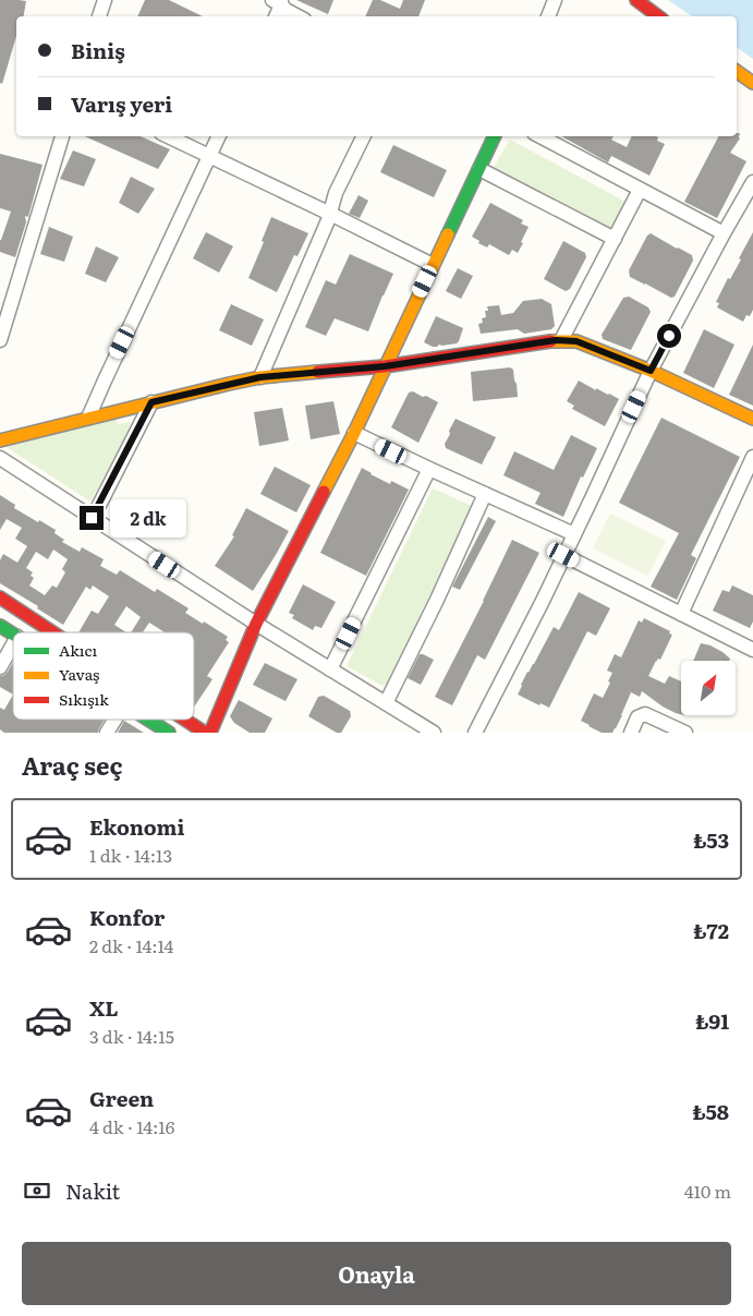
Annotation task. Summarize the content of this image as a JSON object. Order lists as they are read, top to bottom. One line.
{"legend":["Akıcı","Yavaş","Sıkışık"],"north":"top right","page":{"banner":["Biniş","Varış yeri"],"bubble":"2 dk","heading":"Araç seç","list":[{"name":"Ekonomi","note":"1 dk · 14:13","value":"₺53"},{"name":"Konfor","note":"2 dk · 14:14","value":"₺72"},{"name":"XL","note":"3 dk · 14:15","value":"₺91"},{"name":"Green","note":"4 dk · 14:16","value":"₺58"}],"pay":["Nakit","410 m"],"buttons":"Onayla"}}
